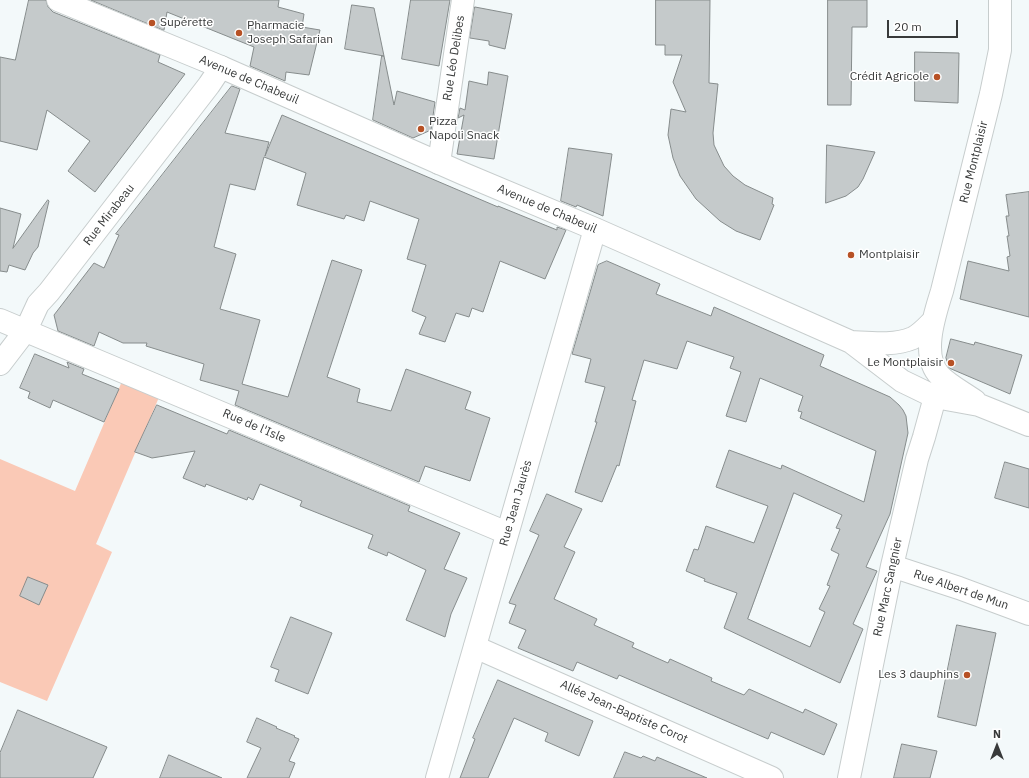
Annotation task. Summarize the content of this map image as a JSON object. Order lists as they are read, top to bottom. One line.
{"streets":{"street":["Rue Léo Delibes","Avenue de Chabeuil","Rue Montplaisir","Rue Mirabeau","Rue de l'Isle","Rue Jean Jaurès","Rue Marc Sangnier","Rue Albert de Mun","Allée Jean-Baptiste Corot"]},"crossings":[["Rue Léo Delibes","Avenue de Chabeuil"],["Avenue de Chabeuil","Rue Montplaisir"],["Avenue de Chabeuil","Rue Mirabeau"],["Avenue de Chabeuil","Rue Jean Jaurès"],["Avenue de Chabeuil","Rue Marc Sangnier"],["Rue Mirabeau","Rue de l'Isle"],["Rue de l'Isle","Rue Jean Jaurès"],["Rue Jean Jaurès","Allée Jean-Baptiste Corot"],["Rue Marc Sangnier","Rue Albert de Mun"]],"places":["Supérette","Pharmacie Joseph Safarian","Crédit Agricole","Pizza Napoli Snack","Montplaisir","Le Montplaisir","Les 3 dauphins"],"scale_bar":"20 m","north":"top"}
